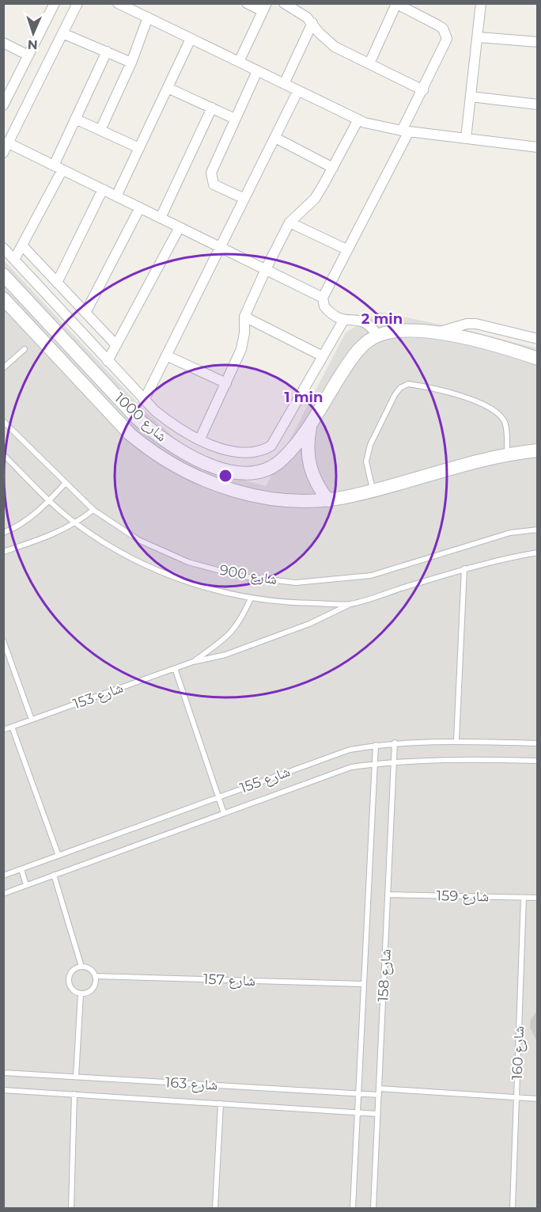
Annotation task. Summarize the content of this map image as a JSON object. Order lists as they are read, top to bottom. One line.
{"streets":{"street":["شارع 1000"],"lane":["شارع 900","شارع 153","شارع 155","شارع 159","شارع 158","شارع 157","شارع 160","شارع 163"]},"crossings":[["شارع 155","شارع 158"],["شارع 159","شارع 158"],["شارع 159","شارع 160"],["شارع 158","شارع 157"],["شارع 158","شارع 163"]],"north":"bottom","rings":["2 min","1 min"]}
